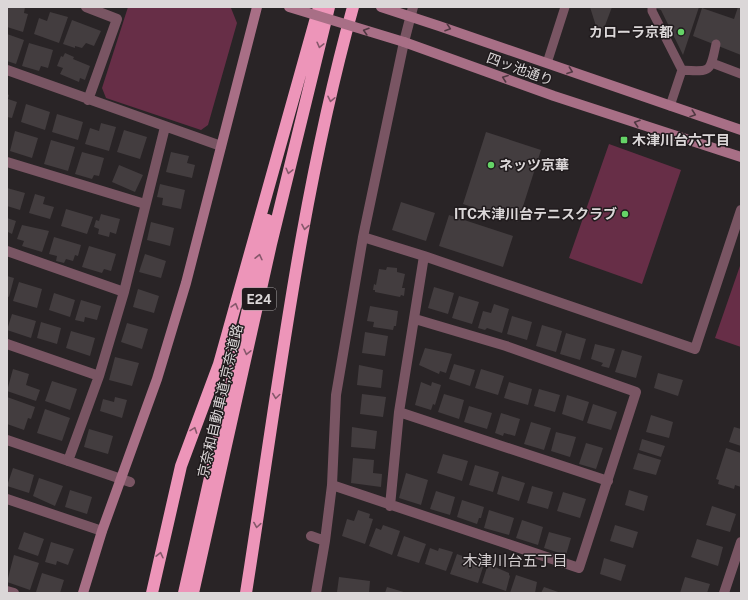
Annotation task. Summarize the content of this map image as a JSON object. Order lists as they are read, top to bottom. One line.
{"streets":{"highway":["E24","京奈和自動車道;京奈道路"],"main road":["四ッ池通り"]},"districts":["木津川台五丁目"],"places":{"other":["カローラ京都","ネッツ京華","ITC木津川台テニスクラブ"],"transit":["木津川台六丁目"]}}
